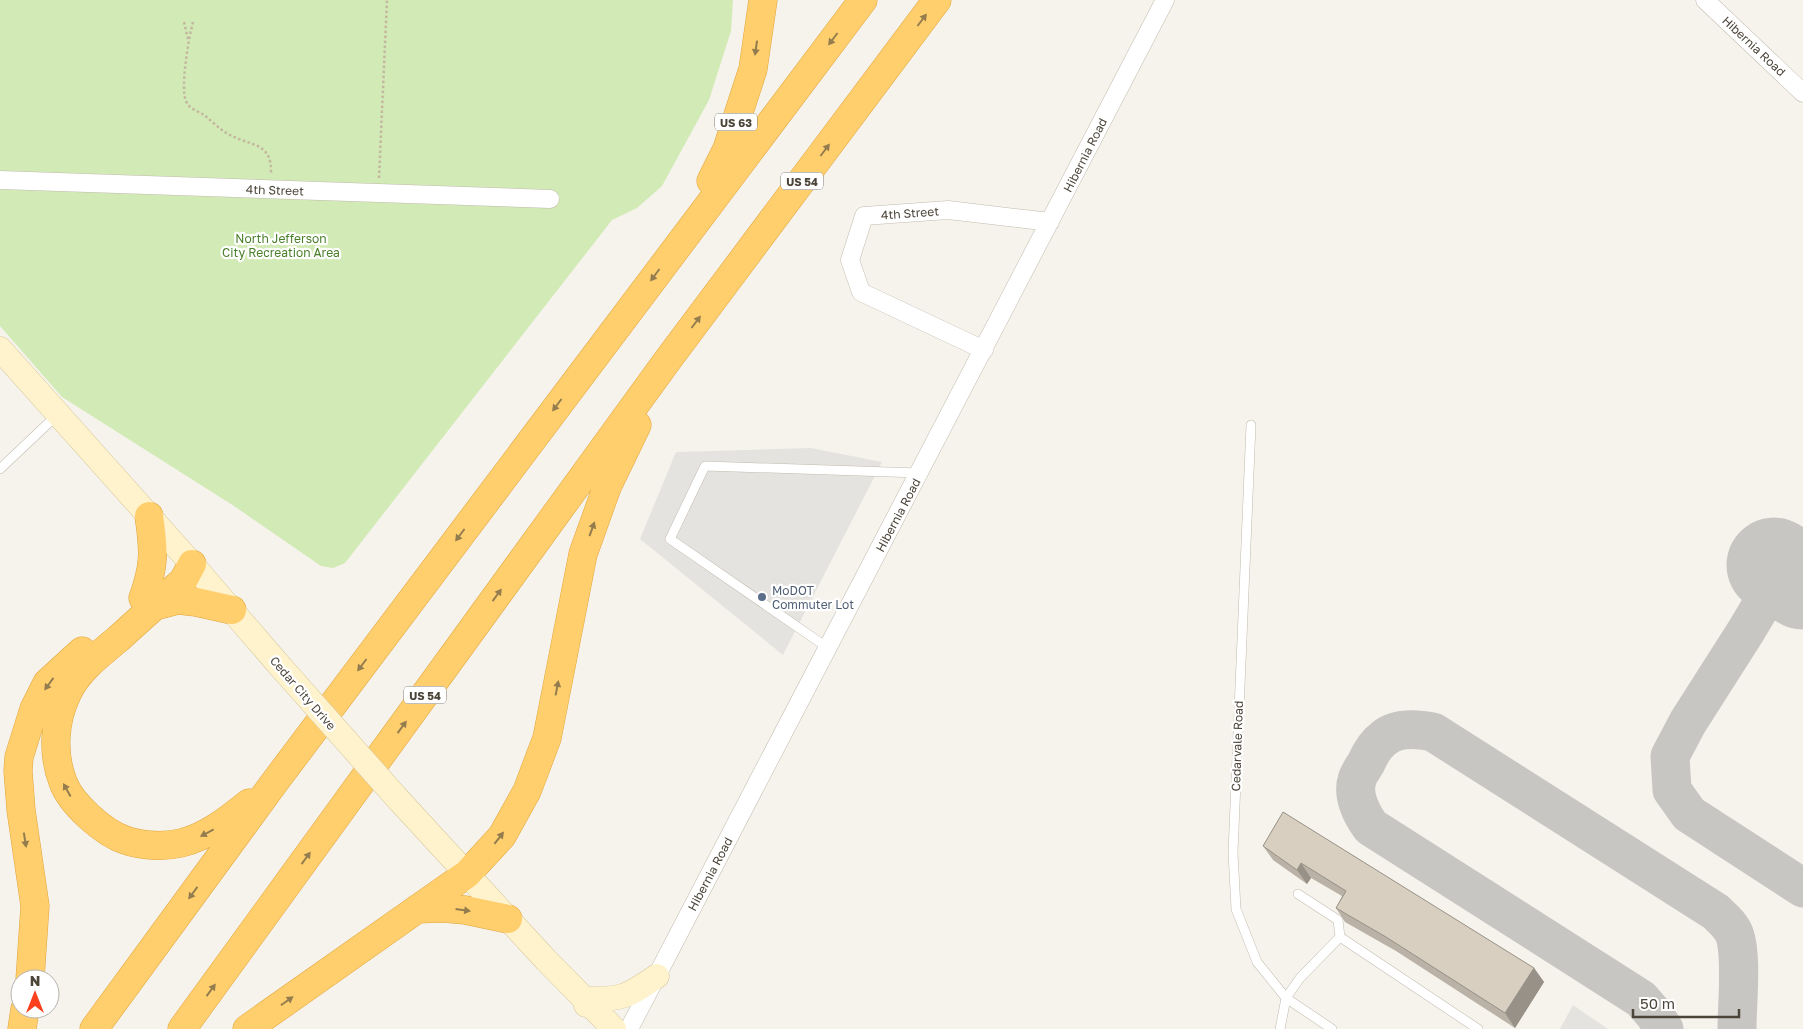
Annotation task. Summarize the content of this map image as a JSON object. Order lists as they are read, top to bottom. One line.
{"streets":{"highway":["US 63","US 54"],"street":["Hibernia Road","4th Street","Cedar City Drive"],"lane":["Cedarvale Road"]},"crossings":[["Hibernia Road","4th Street"]],"parks":["North Jefferson City Recreation Area"],"places":["MoDOT Commuter Lot"],"scale_bar":"50 m","north":"top"}
